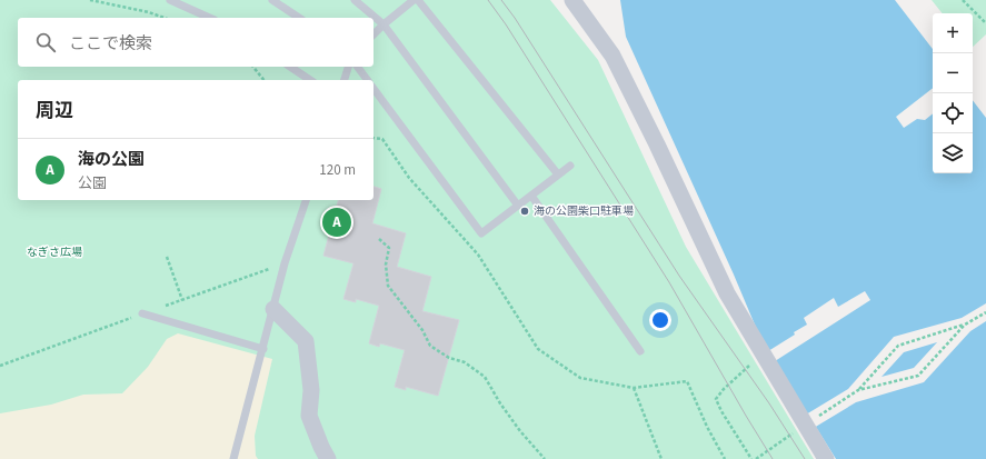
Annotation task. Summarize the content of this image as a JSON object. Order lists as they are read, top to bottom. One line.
{"parks":["なぎさ広場"],"places":["海の公園柴口駐車場"],"page":{"map_buttons":["+","−"],"search":"ここで検索","heading":"周辺","list":[{"mark":"A","name":"海の公園","note":"公園","value":"120 m"}],"pins":"A"}}
